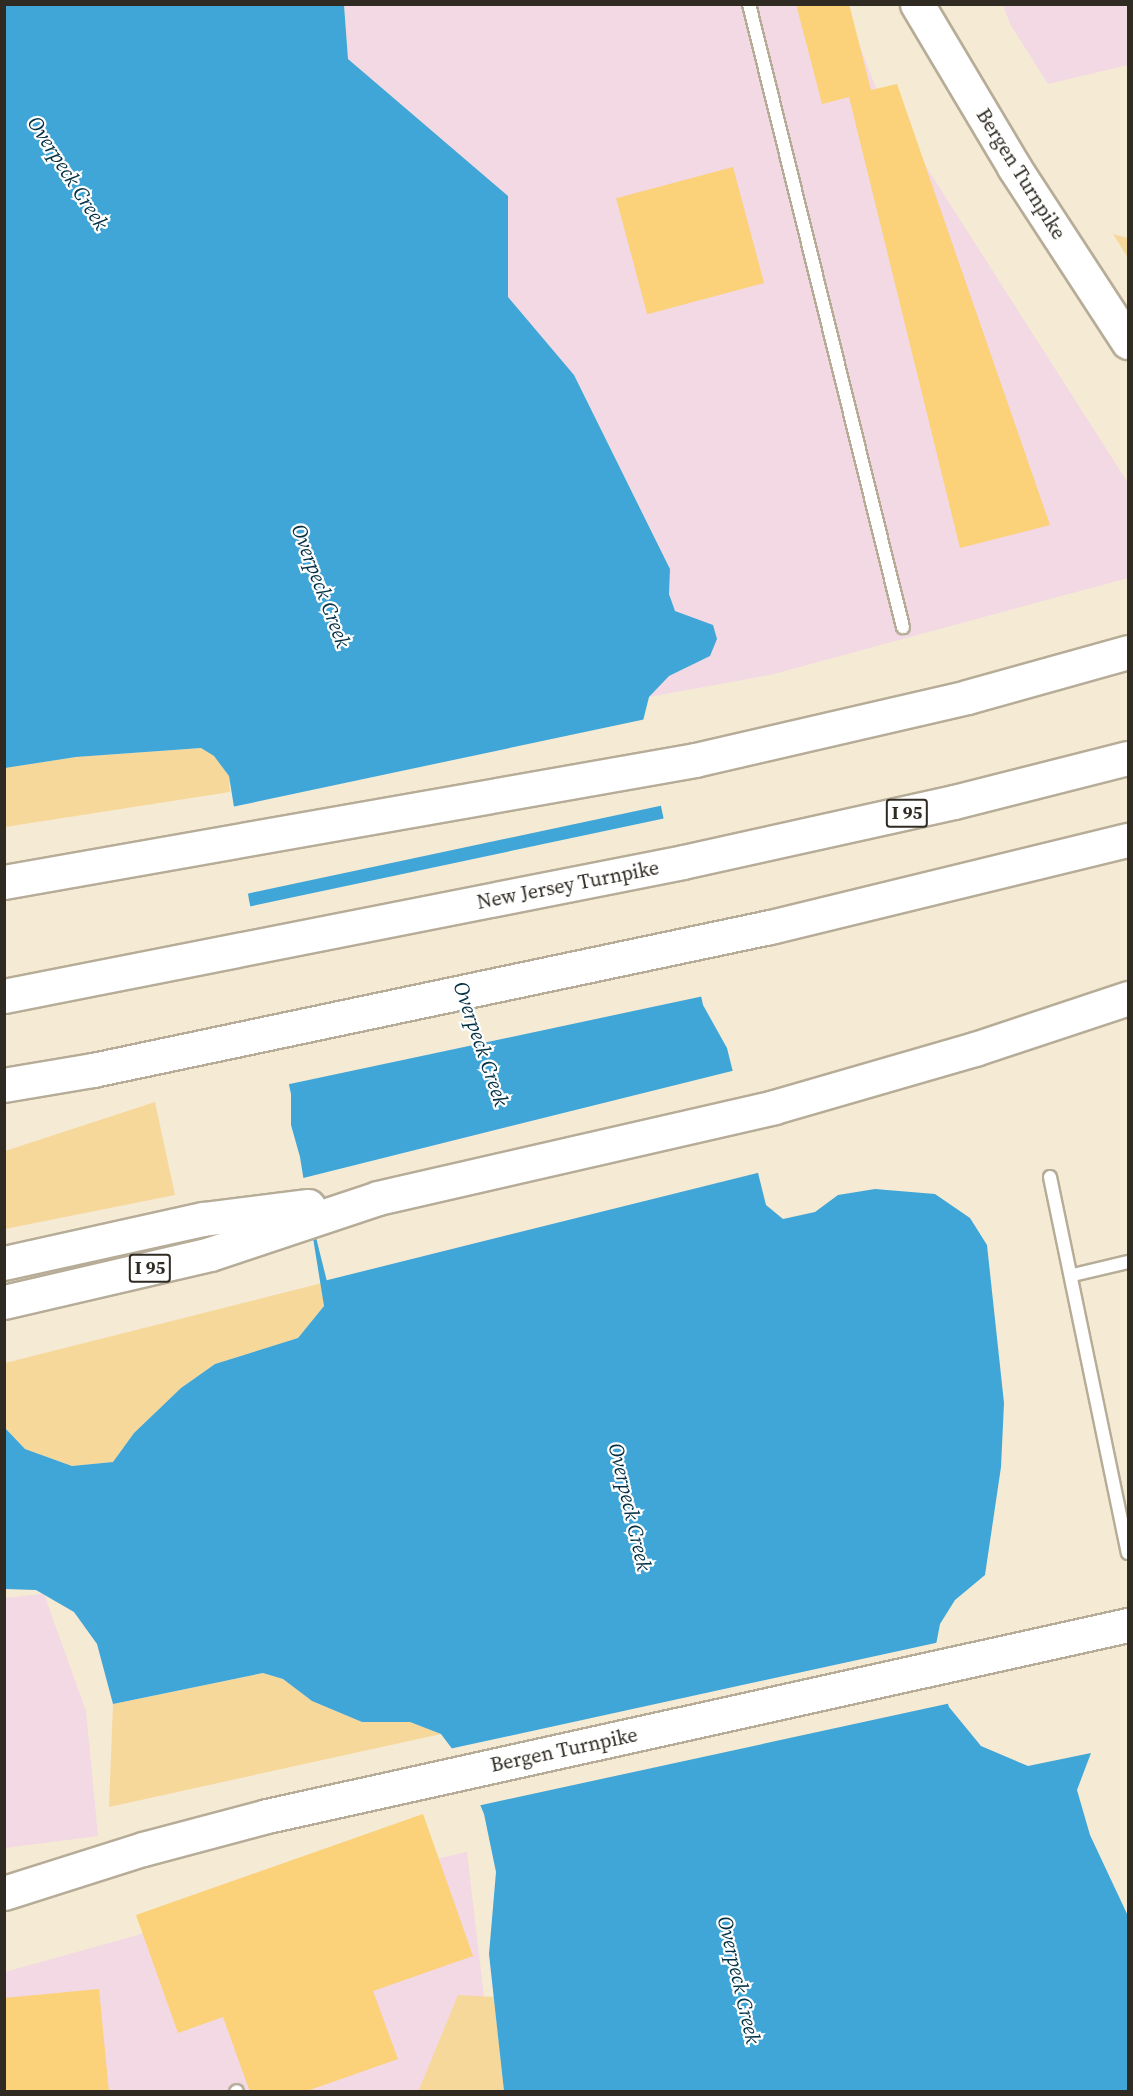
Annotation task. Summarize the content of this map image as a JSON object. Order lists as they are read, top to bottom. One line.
{"streets":{"main road":["Bergen Turnpike","I 95","New Jersey Turnpike"]},"water":["Overpeck Creek"]}
